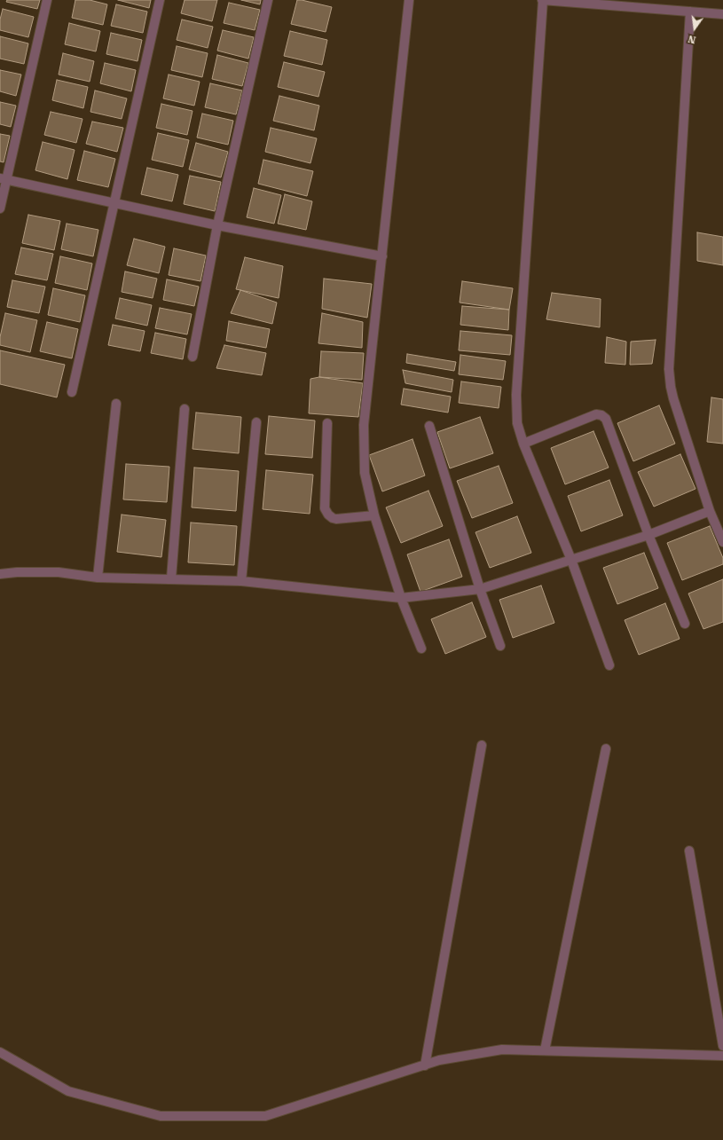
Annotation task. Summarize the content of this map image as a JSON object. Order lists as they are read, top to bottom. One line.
{"north":"bottom"}
